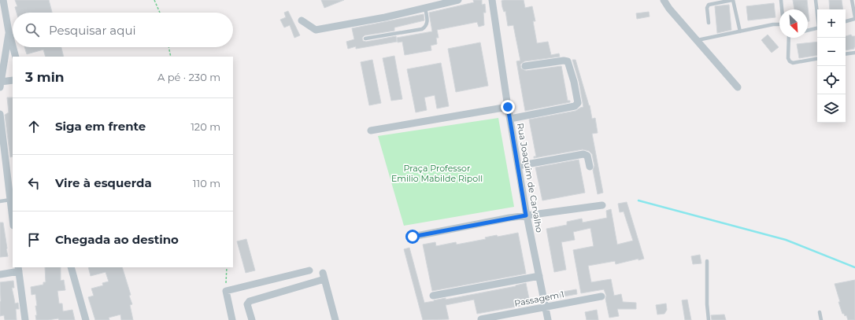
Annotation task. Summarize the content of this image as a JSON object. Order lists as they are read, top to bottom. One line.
{"streets":{"street":["Rua Joaquim de Carvalho","Passagem 1"]},"crossings":[["Rua Joaquim de Carvalho","Passagem 1"]],"parks":["Praça Professor Emilio Mabilde Ripoll"],"north":"bottom right","page":{"map_buttons":["+","−"],"search":"Pesquisar aqui","heading":["3 min","A pé · 230 m"],"list":[["Siga em frente","120 m"],["Vire à esquerda","110 m"],"Chegada ao destino"]}}
